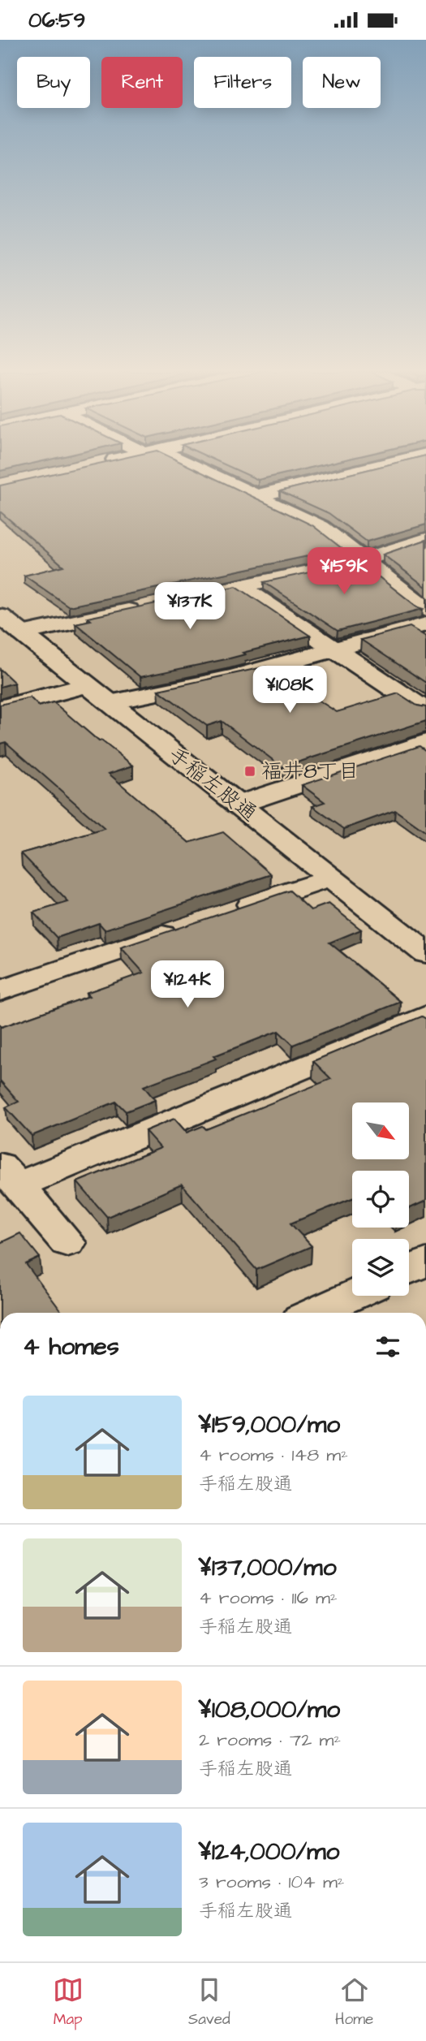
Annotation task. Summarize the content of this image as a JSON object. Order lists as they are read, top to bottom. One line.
{"streets":{"street":["手稲左股通"]},"places":{"transit":["福井8丁目"]},"north":"bottom right","page":{"status":"06:59","chip":["Buy","Rent","Filters","New"],"price":["¥159K","¥137K","¥108K","¥124K"],"heading":"4 homes","list":[{"name":"¥159,000/mo","note":"4 rooms · 148 m² · 手稲左股通"},{"name":"¥137,000/mo","note":"4 rooms · 116 m² · 手稲左股通"},{"name":"¥108,000/mo","note":"2 rooms · 72 m² · 手稲左股通"},{"name":"¥124,000/mo","note":"3 rooms · 104 m² · 手稲左股通"}],"tabs":["Map","Saved","Home"]}}
